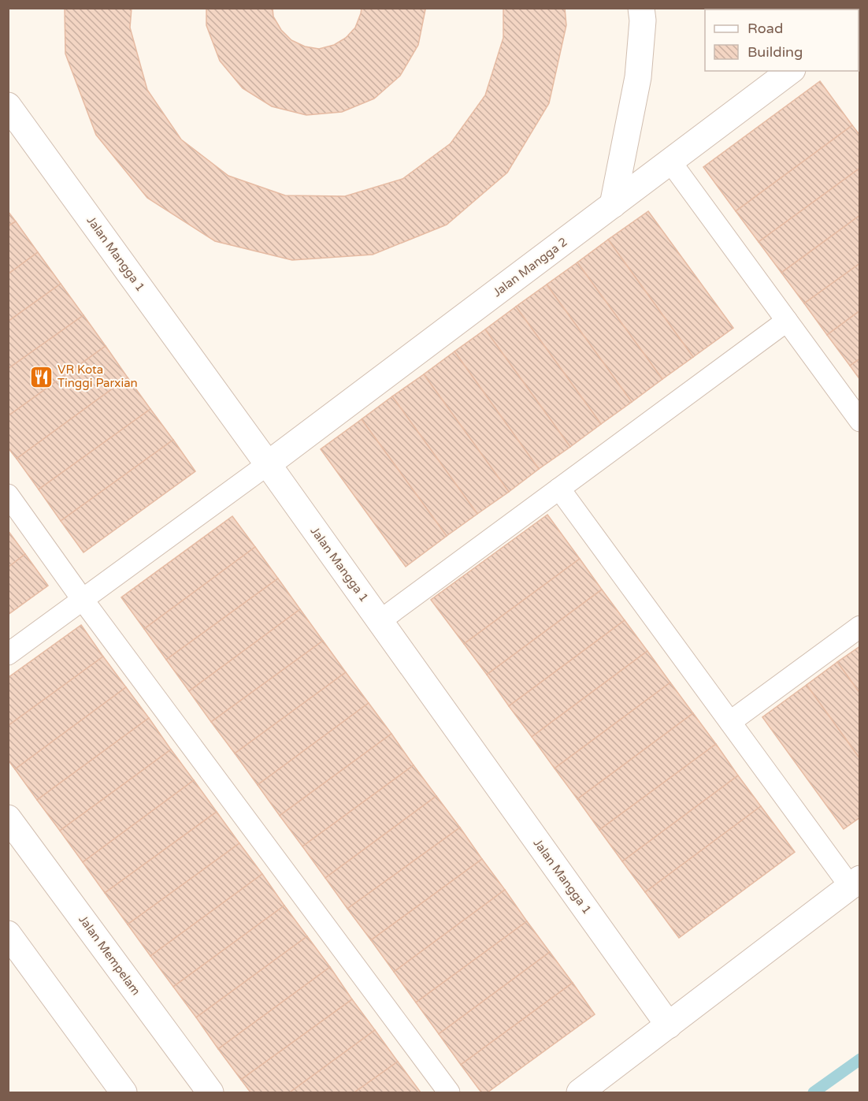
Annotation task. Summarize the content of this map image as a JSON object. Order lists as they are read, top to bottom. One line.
{"streets":{"street":["Jalan Mangga 1","Jalan Mangga 2","Jalan Mempelam"]},"crossings":[["Jalan Mangga 1","Jalan Mangga 2"]],"places":{"restaurant":["VR Kota Tinggi Parxian"]},"legend":["Road","Building"]}
